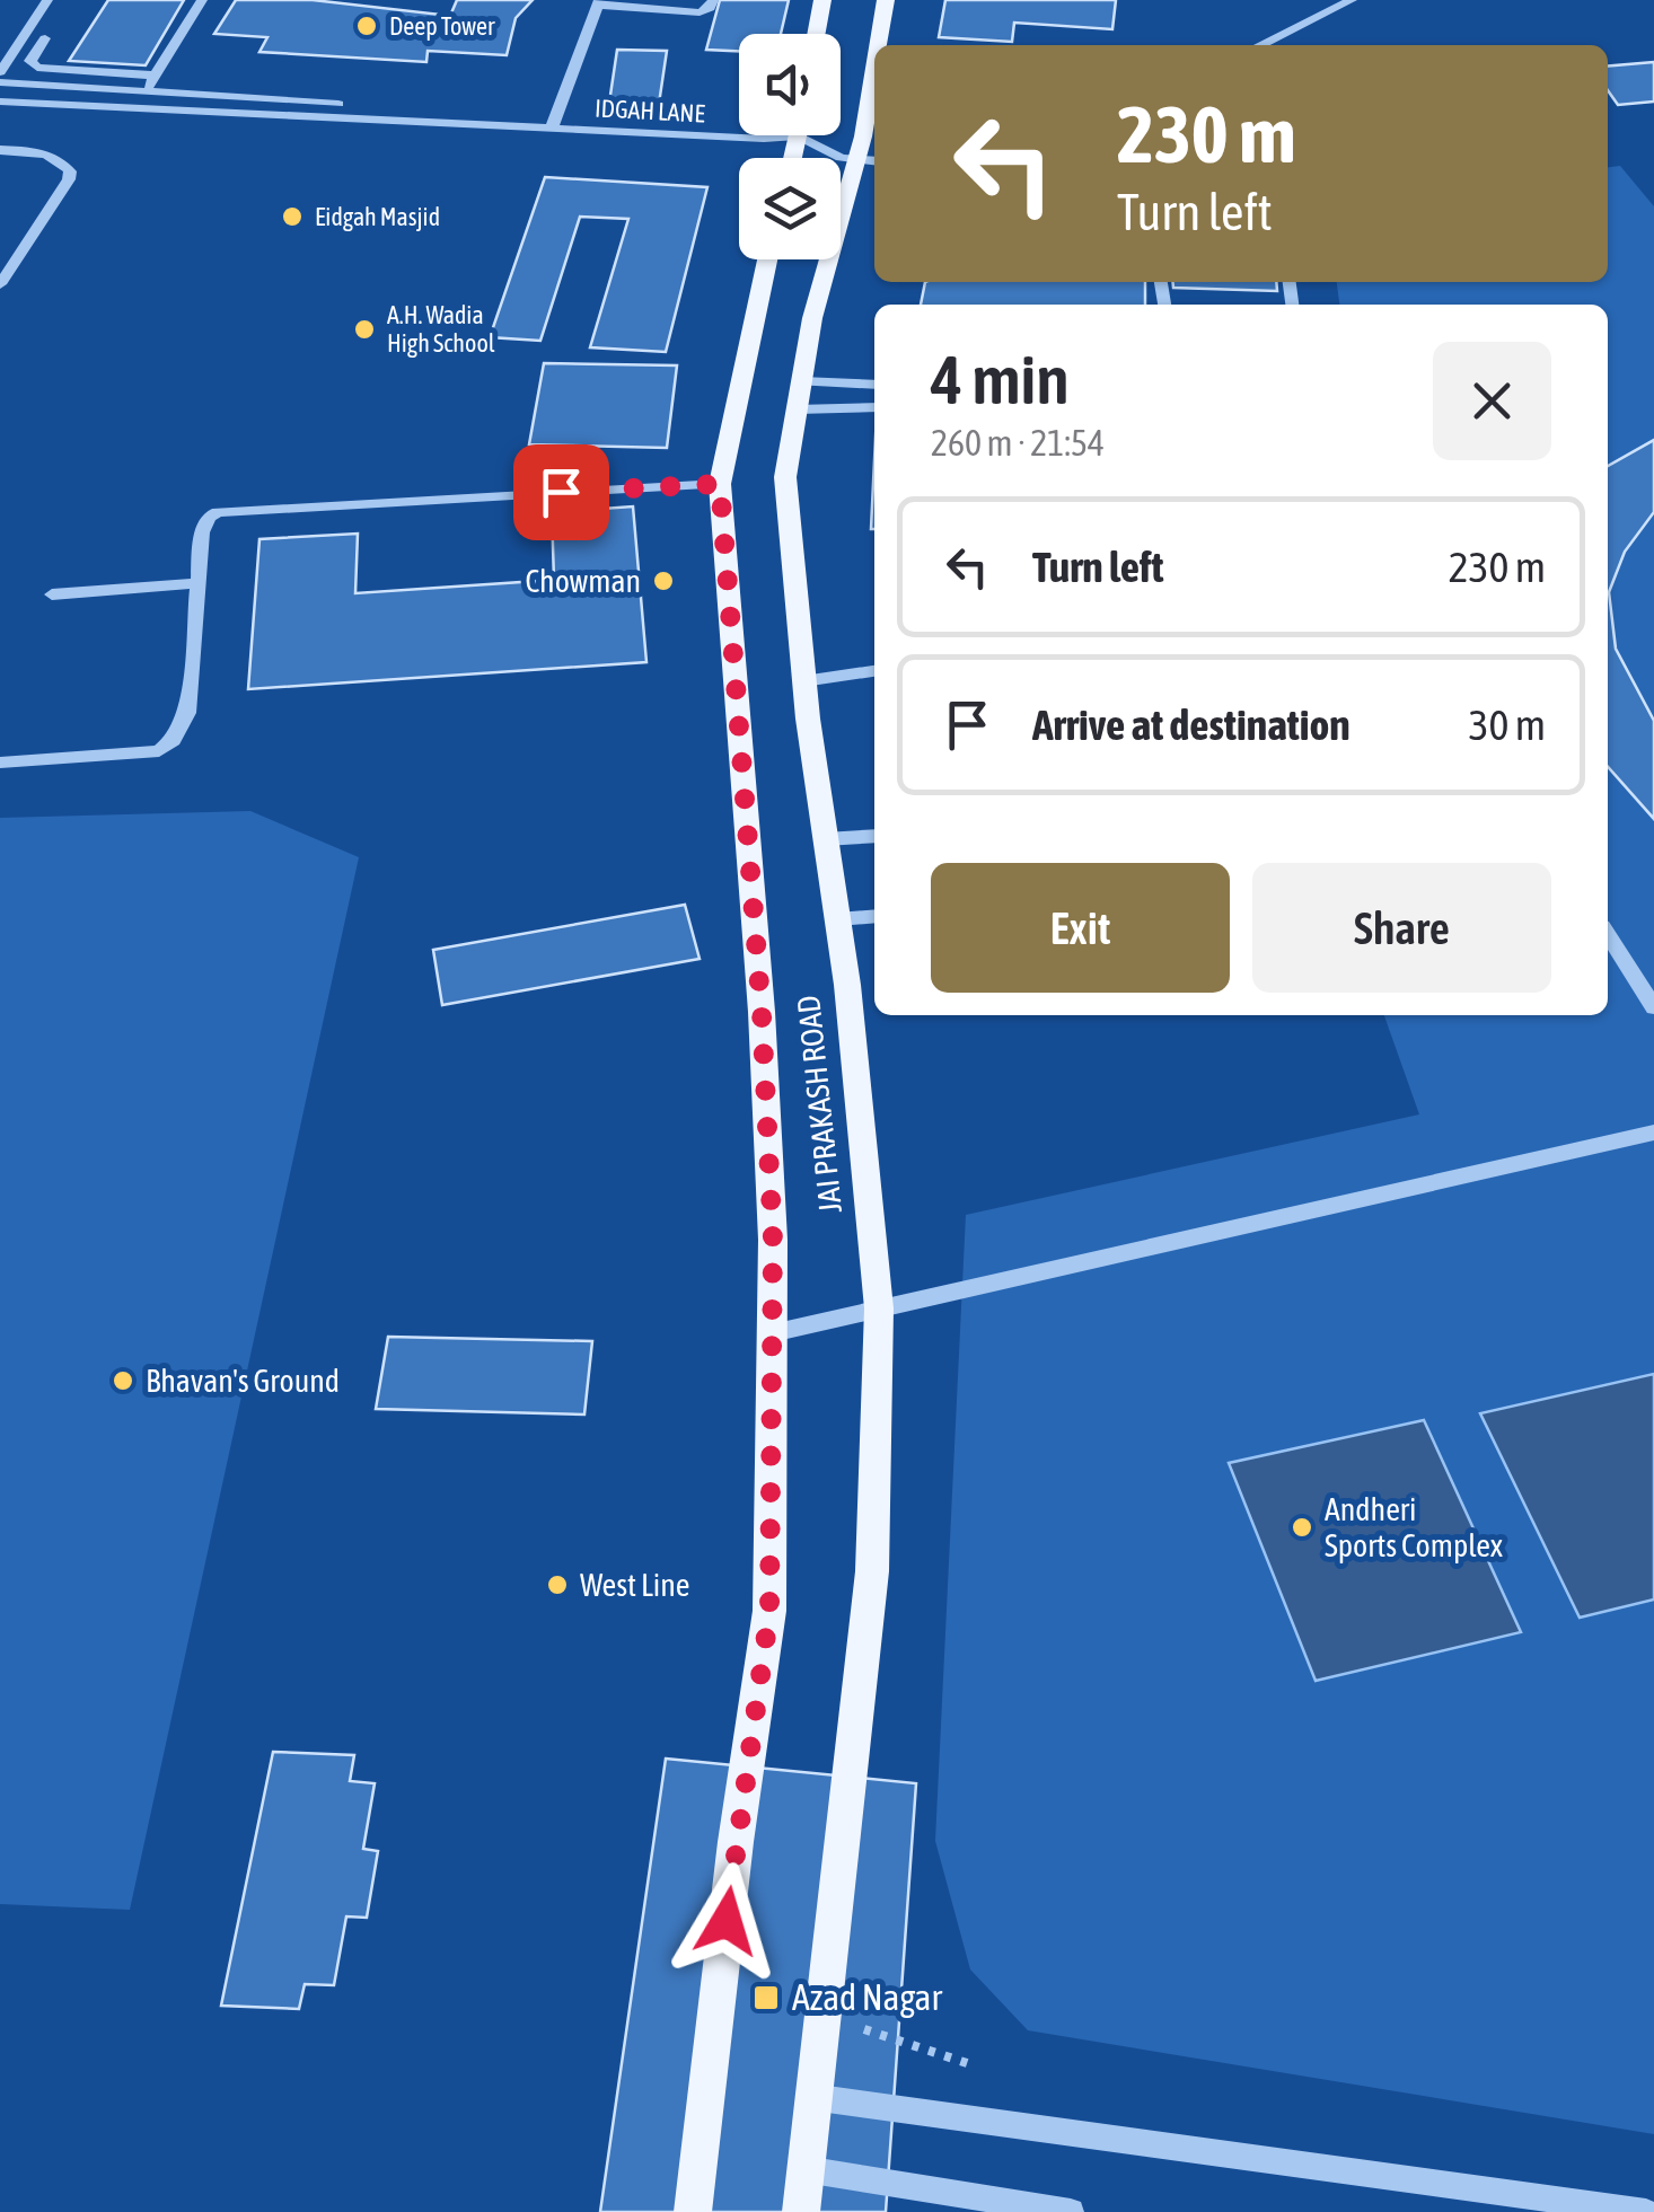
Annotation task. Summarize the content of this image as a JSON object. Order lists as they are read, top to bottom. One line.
{"streets":{"main road":["JAI PRAKASH ROAD"],"street":["IDGAH LANE"]},"places":{"other":["Deep Tower","Eidgah Masjid","A.H. Wadia High School","Chowman","Bhavan's Ground","Andheri Sports Complex","West Line"],"transit":["Azad Nagar"]},"page":{"turn":["230 m","Turn left"],"heading":["4 min","260 m · 21:54"],"list":[{"name":"Turn left","value":"230 m"},{"name":"Arrive at destination","value":"30 m"}],"buttons":["Exit","Share"]}}
